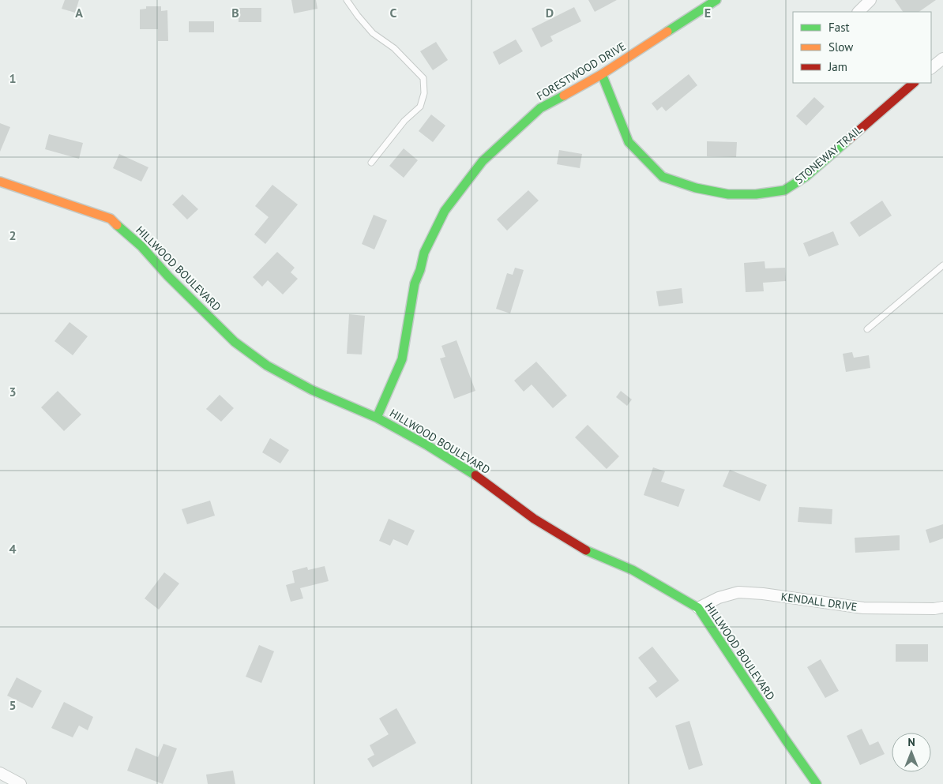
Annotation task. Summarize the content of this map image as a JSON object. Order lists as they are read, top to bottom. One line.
{"streets":{"street":["FORESTWOOD DRIVE","STONEWAY TRAIL","HILLWOOD BOULEVARD","KENDALL DRIVE"]},"crossings":[["FORESTWOOD DRIVE","STONEWAY TRAIL"],["FORESTWOOD DRIVE","HILLWOOD BOULEVARD"],["HILLWOOD BOULEVARD","KENDALL DRIVE"]],"legend":["Fast","Slow","Jam"],"north":"top","grid":{"columns":["A","B","C","D","E"],"rows":["1","2","3","4","5"]}}
